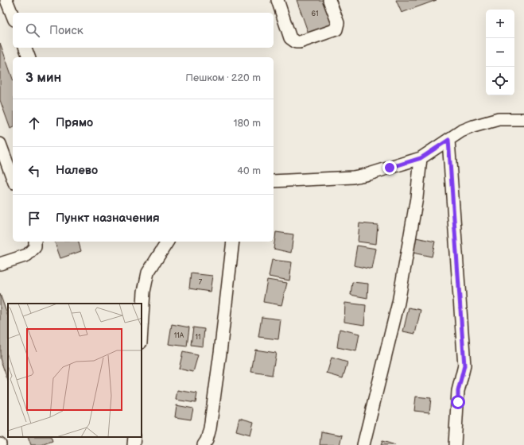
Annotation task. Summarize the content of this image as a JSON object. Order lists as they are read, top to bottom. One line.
{"house_numbers":["61","7","11А","11"],"page":{"map_buttons":["+","−"],"search":"Поиск","heading":["3 мин","Пешком · 220 m"],"list":[["Прямо","180 m"],["Налево","40 m"],"Пункт назначения"]}}
